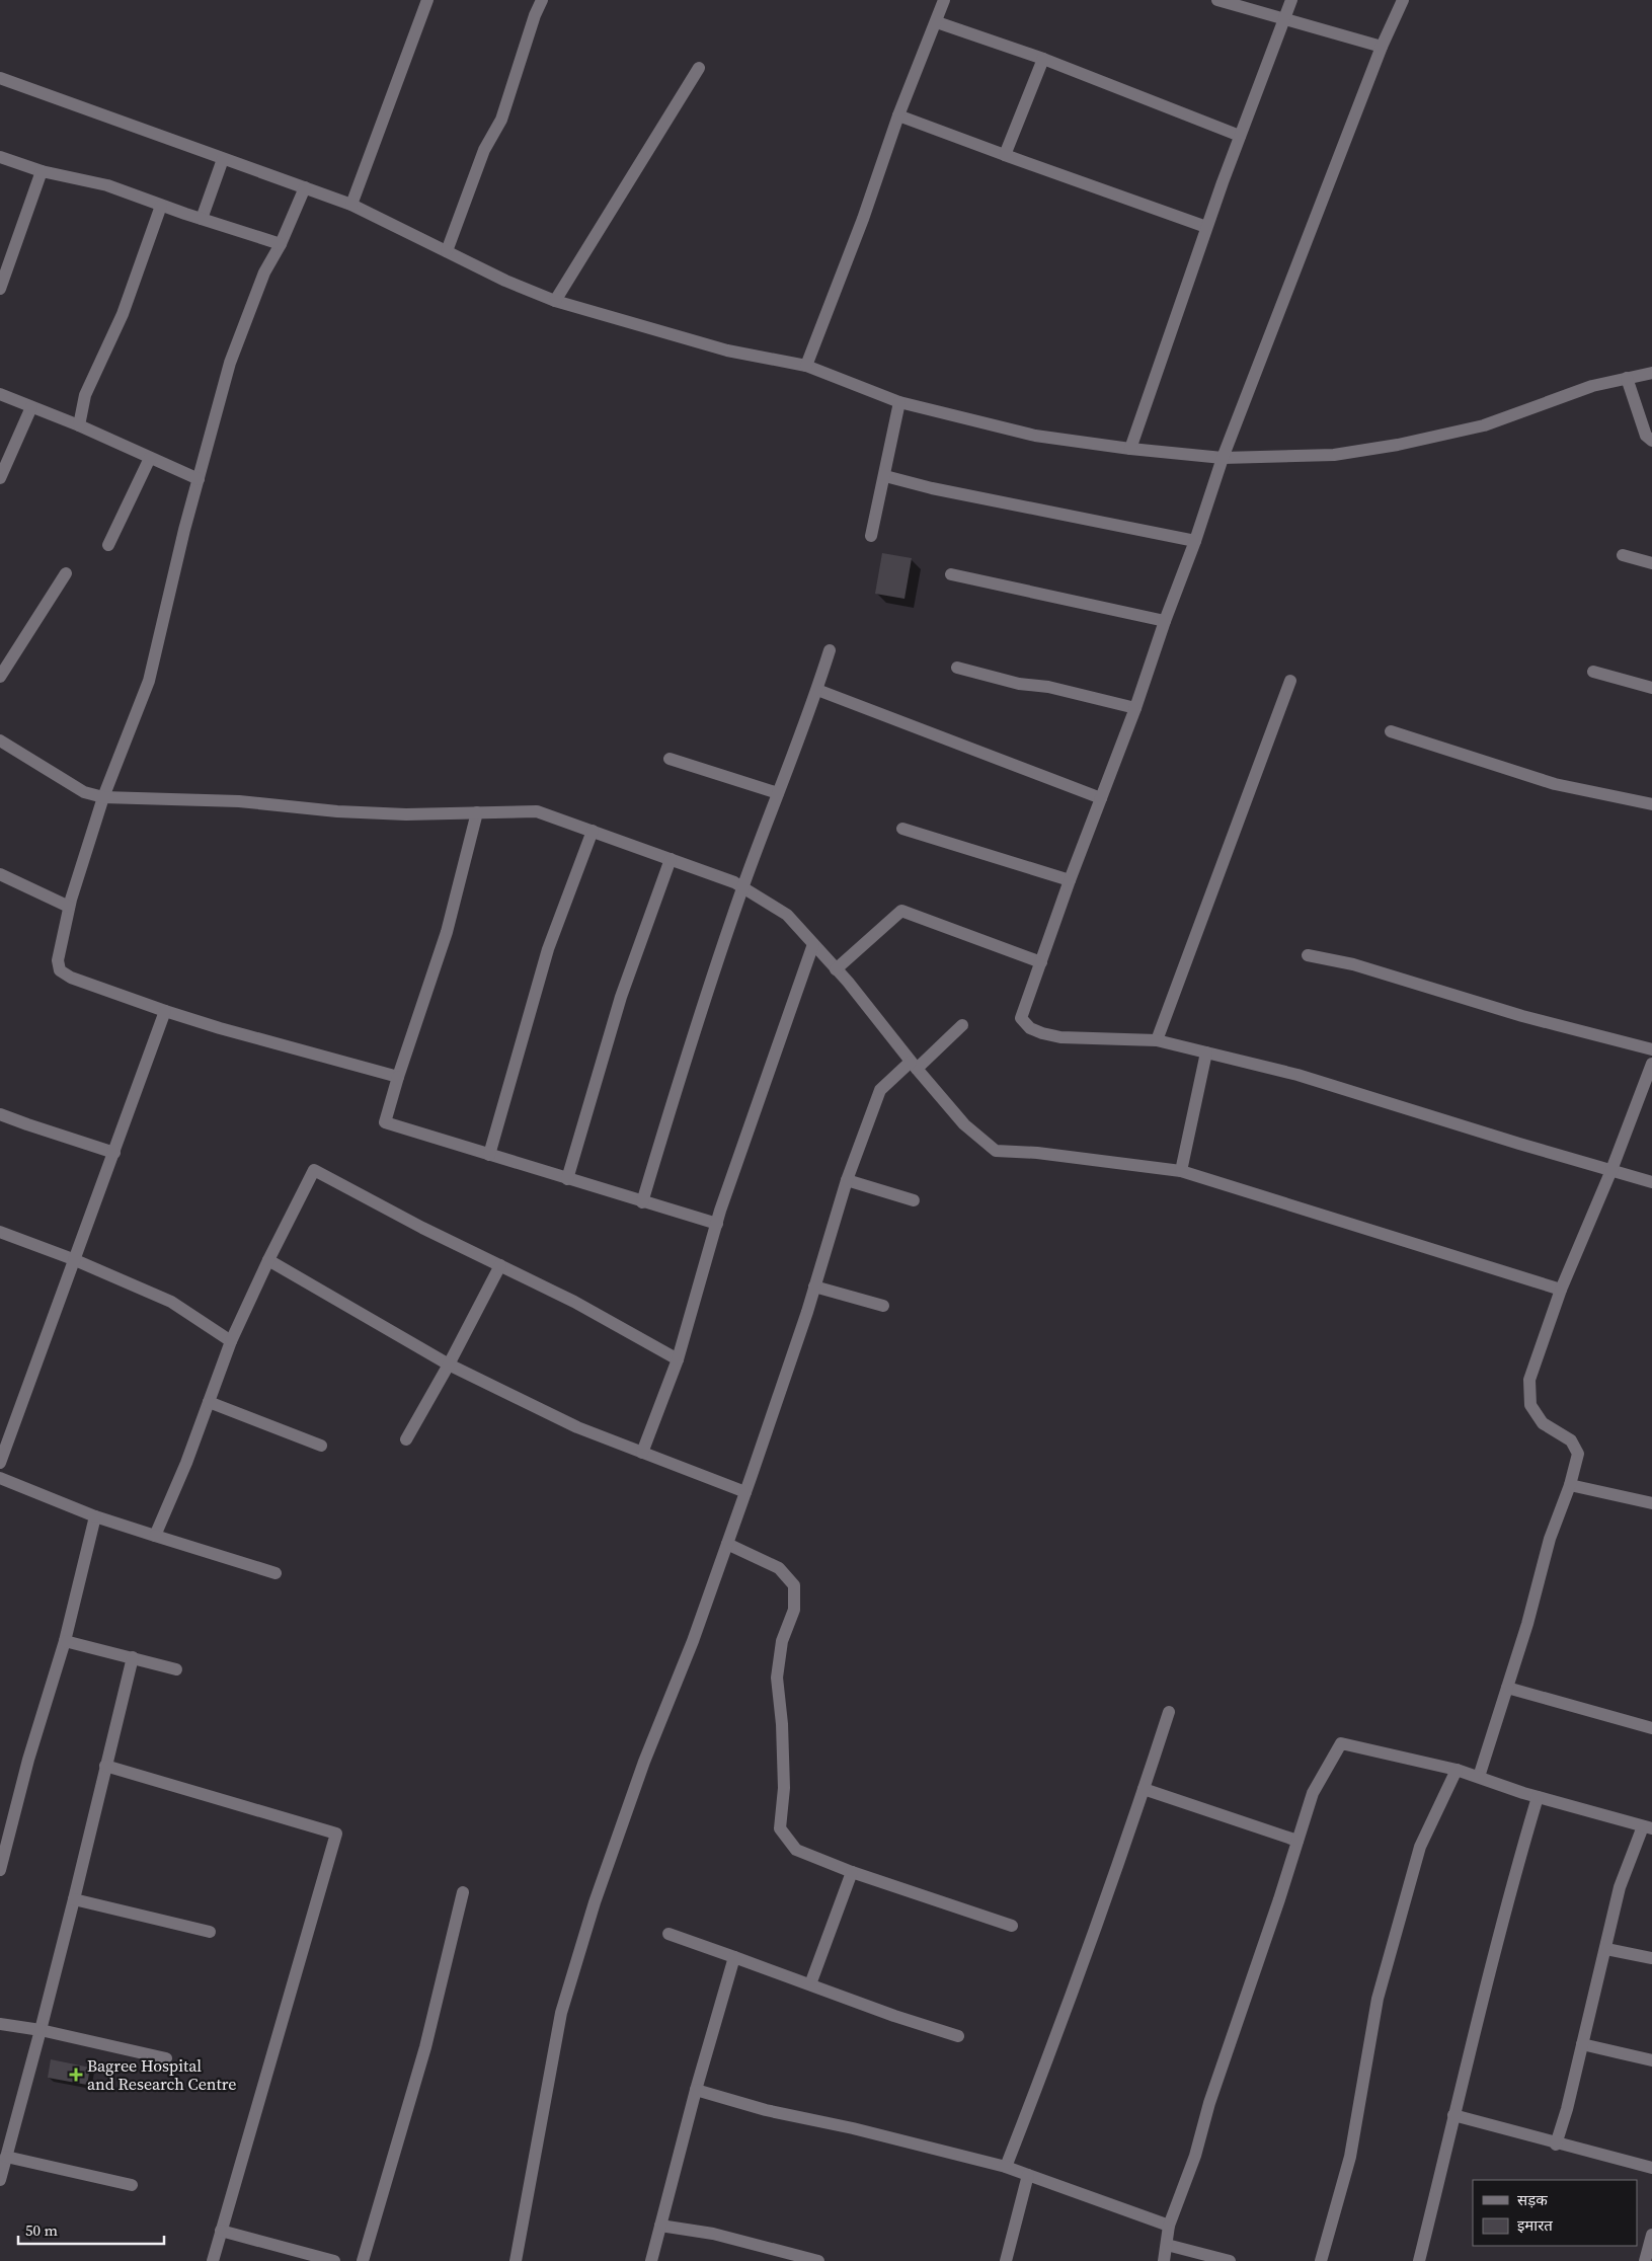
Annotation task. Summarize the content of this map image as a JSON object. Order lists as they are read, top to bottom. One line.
{"places":{"health":["Bagree Hospital and Research Centre"]},"legend":["सड़क","इमारत"],"scale_bar":"50 m"}
